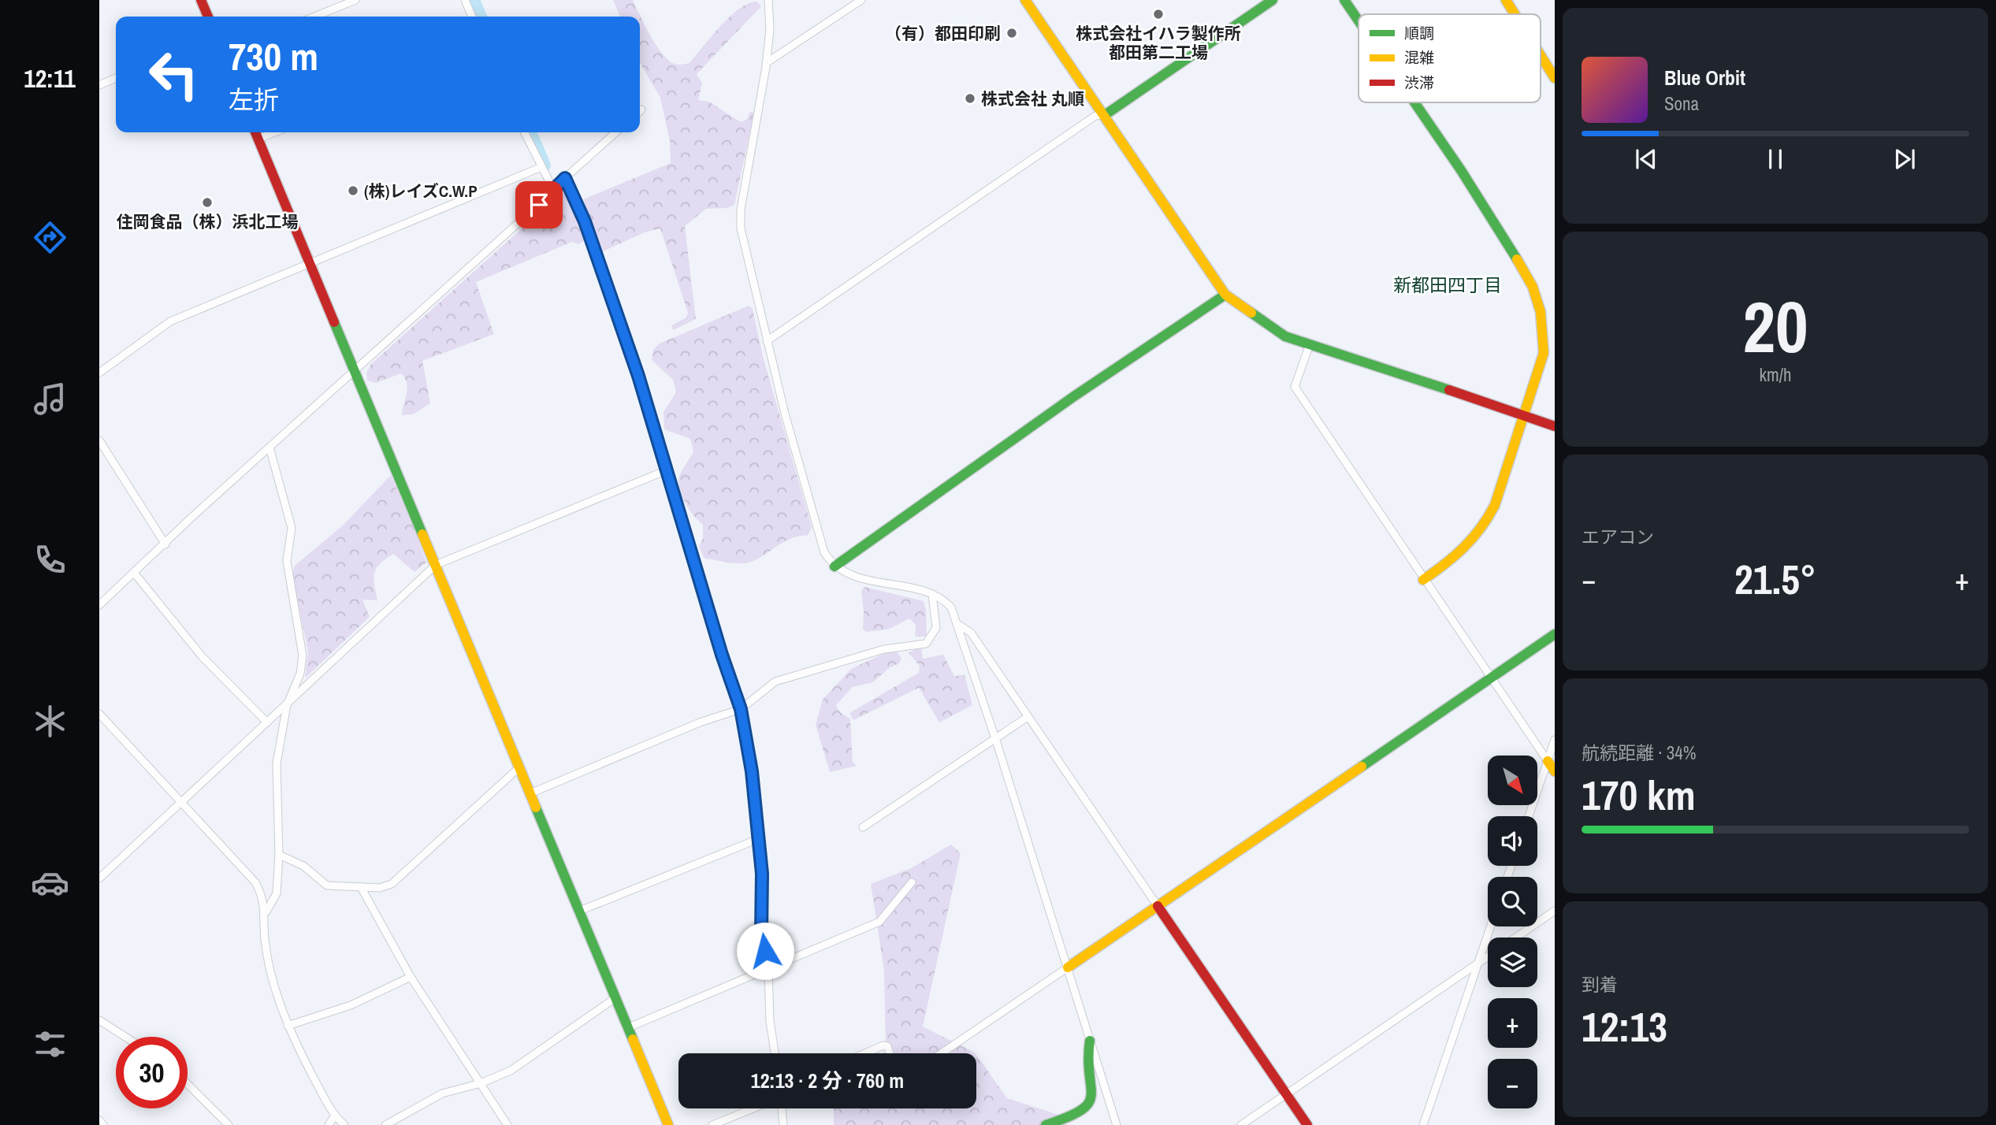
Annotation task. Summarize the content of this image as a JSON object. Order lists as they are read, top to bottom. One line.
{"districts":["新都田四丁目"],"places":["株式会社イハラ製作所 都田第二工場","（有）都田印刷","株式会社 丸順","(株)レイズC.W.P","住岡食品（株）浜北工場"],"legend":["順調","混雑","渋滞"],"north":"bottom right","page":{"tabs":"12:11","turn":["730 m","左折"],"song":["Blue Orbit","Sona"],"tile":[["20","km/h"],"エアコン",["航続距離 · 34%","170 km"],["到着","12:13"]],"heat":["−","21.5°","+"],"map_buttons":["+","−"],"limit":"30","trip":"12:13 · 2 分 · 760 m"}}
